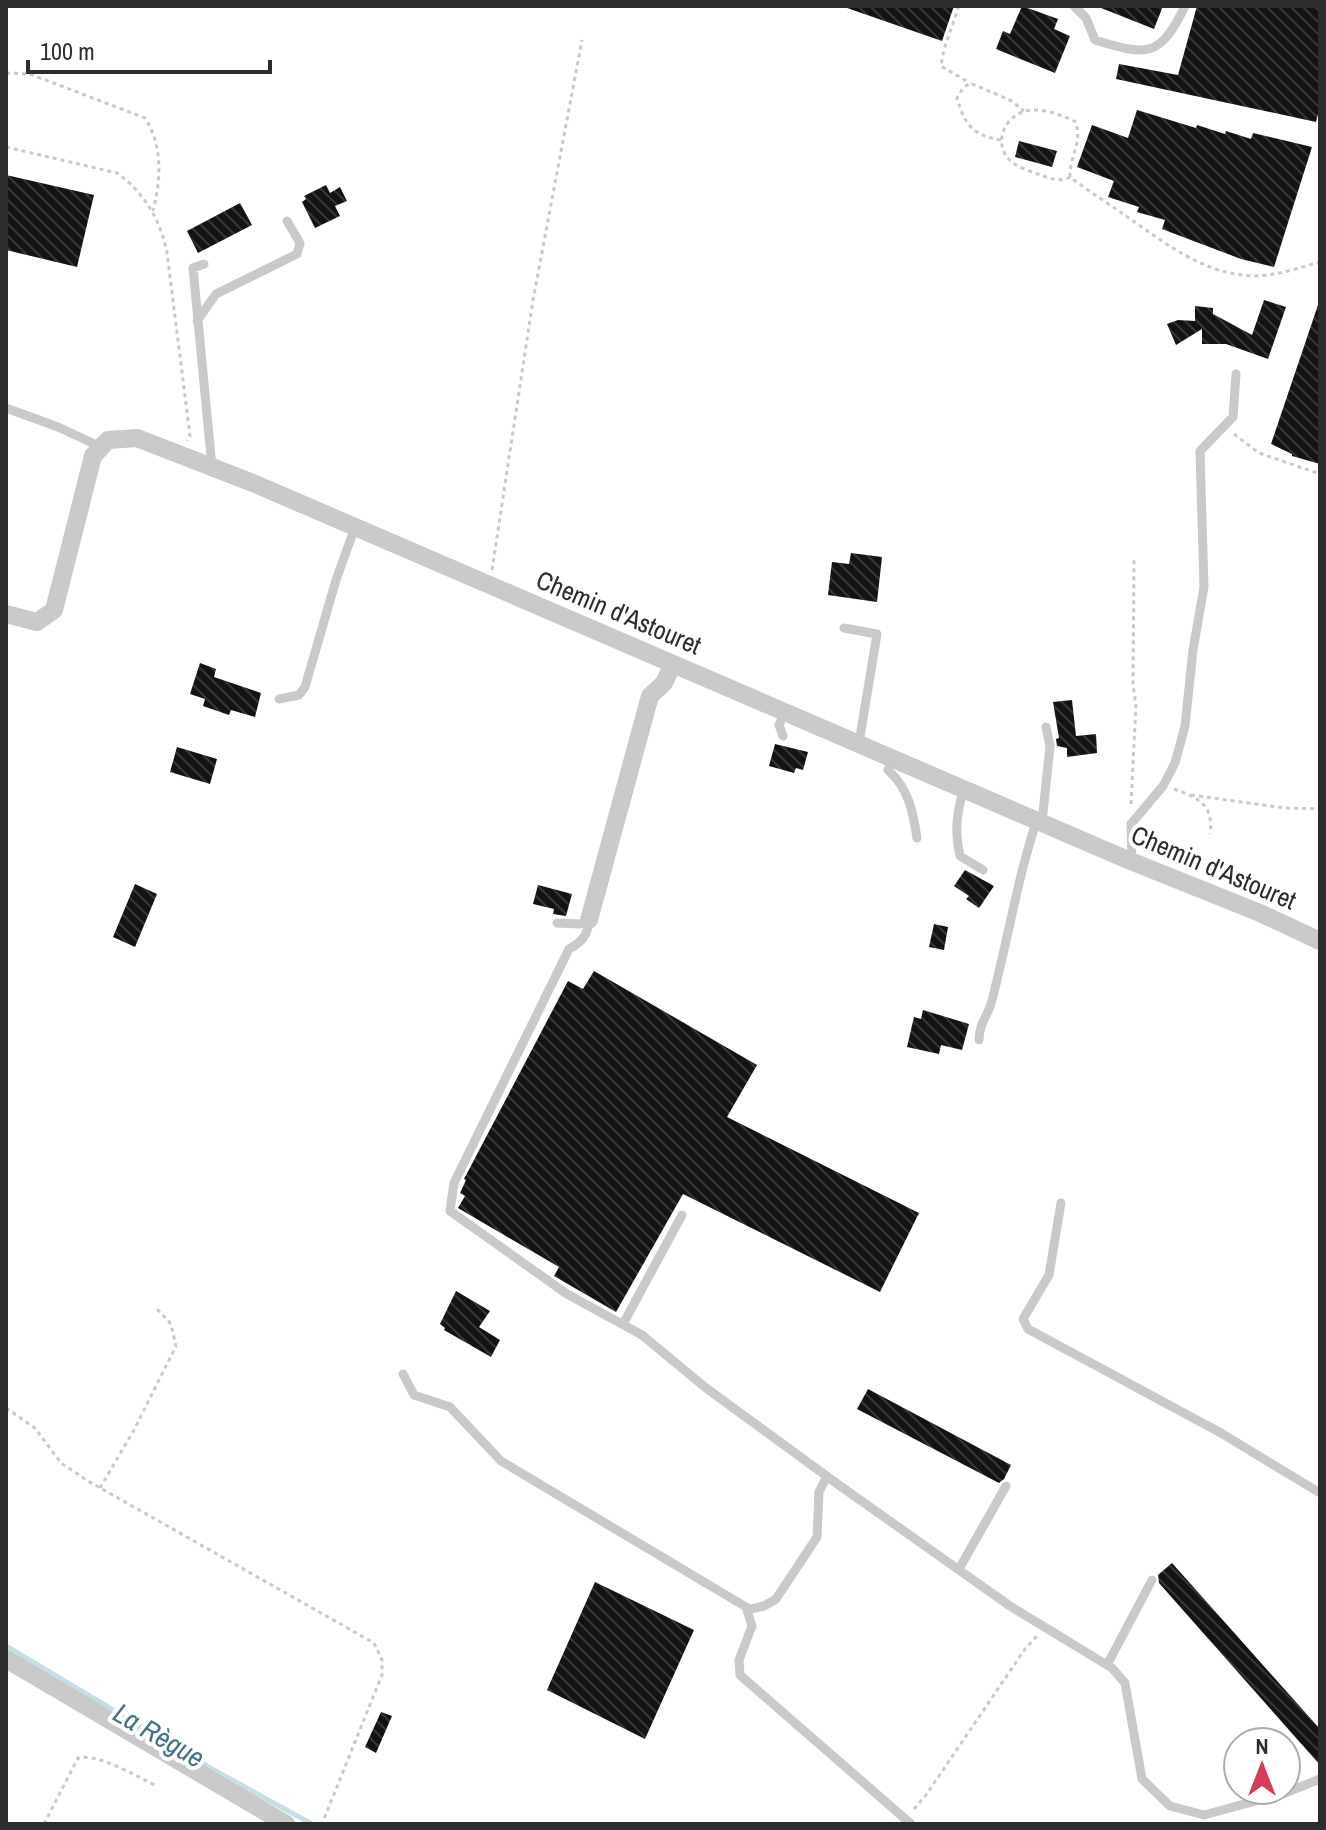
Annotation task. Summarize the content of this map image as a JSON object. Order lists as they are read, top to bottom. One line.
{"streets":{"street":["Chemin d'Astouret"]},"water":["La Règue"],"scale_bar":"100 m","north":"top"}
